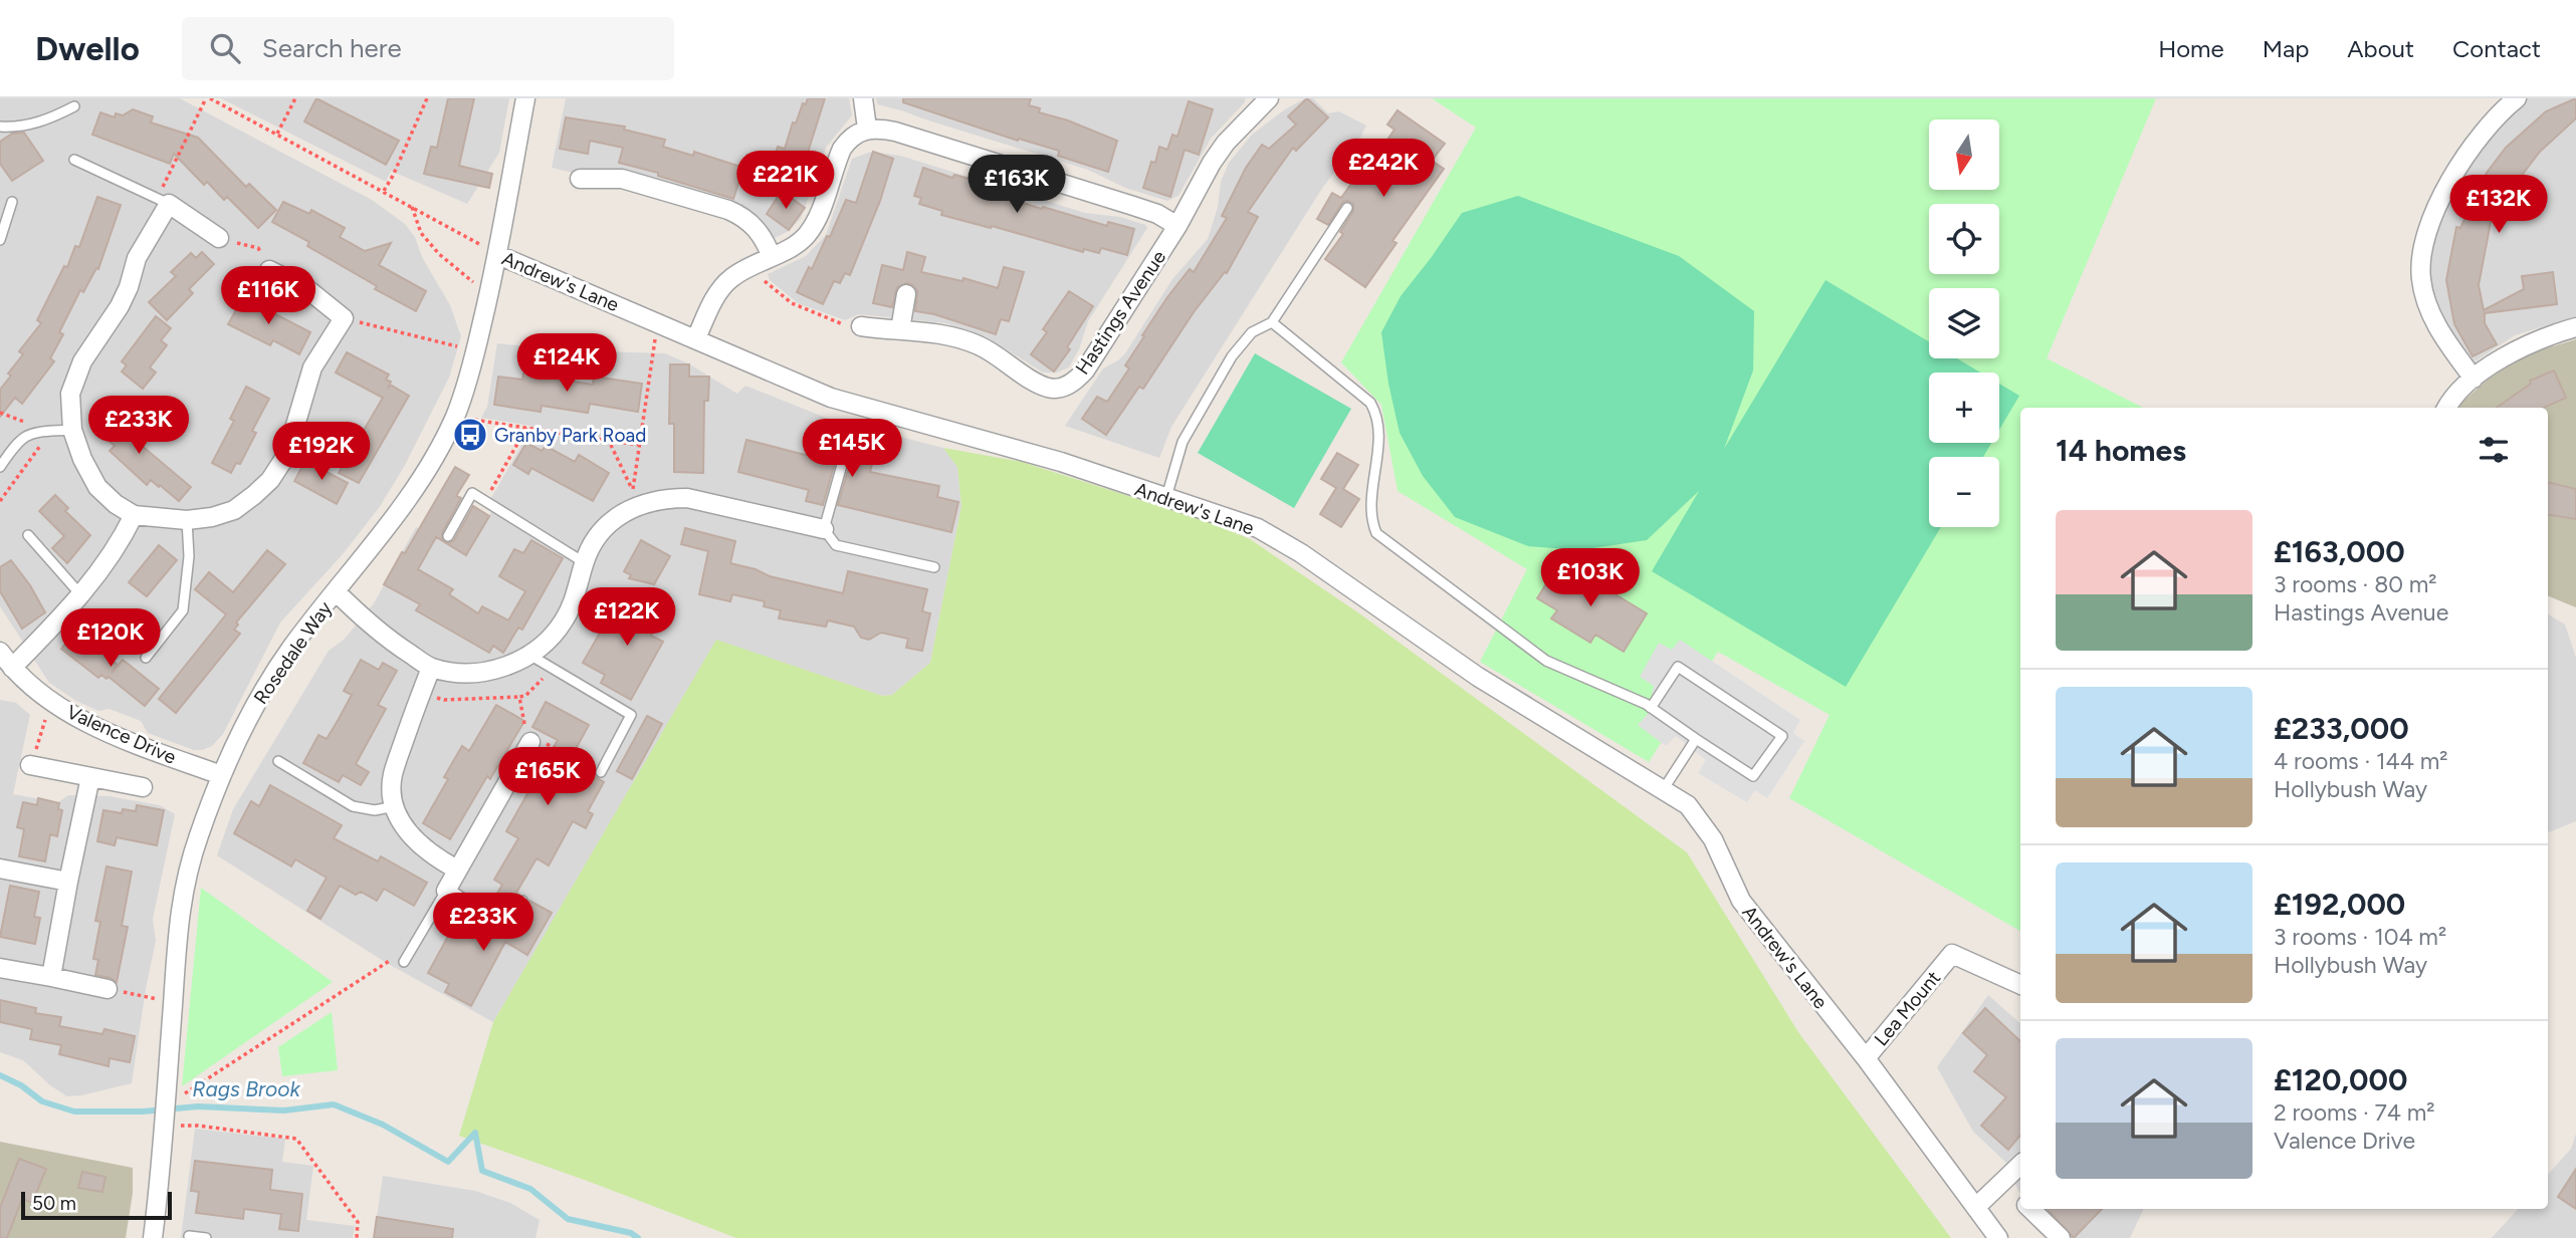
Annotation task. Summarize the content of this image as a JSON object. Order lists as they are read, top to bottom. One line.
{"streets":{"street":["Andrew's Lane","Hastings Avenue","Rosedale Way","Valence Drive","Lea Mount"]},"crossings":[["Andrew's Lane","Rosedale Way"],["Andrew's Lane","Lea Mount"],["Rosedale Way","Valence Drive"]],"water":["Rags Brook"],"places":{"bus stop":["Granby Park Road"]},"scale_bar":"50 m","north":"bottom","page":{"header":"Dwello","search":"Search here","nav":["Home","Map","About","Contact"],"map_buttons":["+","−"],"price":["£242K","£221K","£163K","£132K","£116K","£124K","£233K","£145K","£192K","£103K","£122K","£120K","£165K","£233K"],"heading":"14 homes","list":[{"name":"£163,000","note":"3 rooms · 80 m² · Hastings Avenue"},{"name":"£233,000","note":"4 rooms · 144 m² · Hollybush Way"},{"name":"£192,000","note":"3 rooms · 104 m² · Hollybush Way"},{"name":"£120,000","note":"2 rooms · 74 m² · Valence Drive"}],"scale":"50 m"}}
